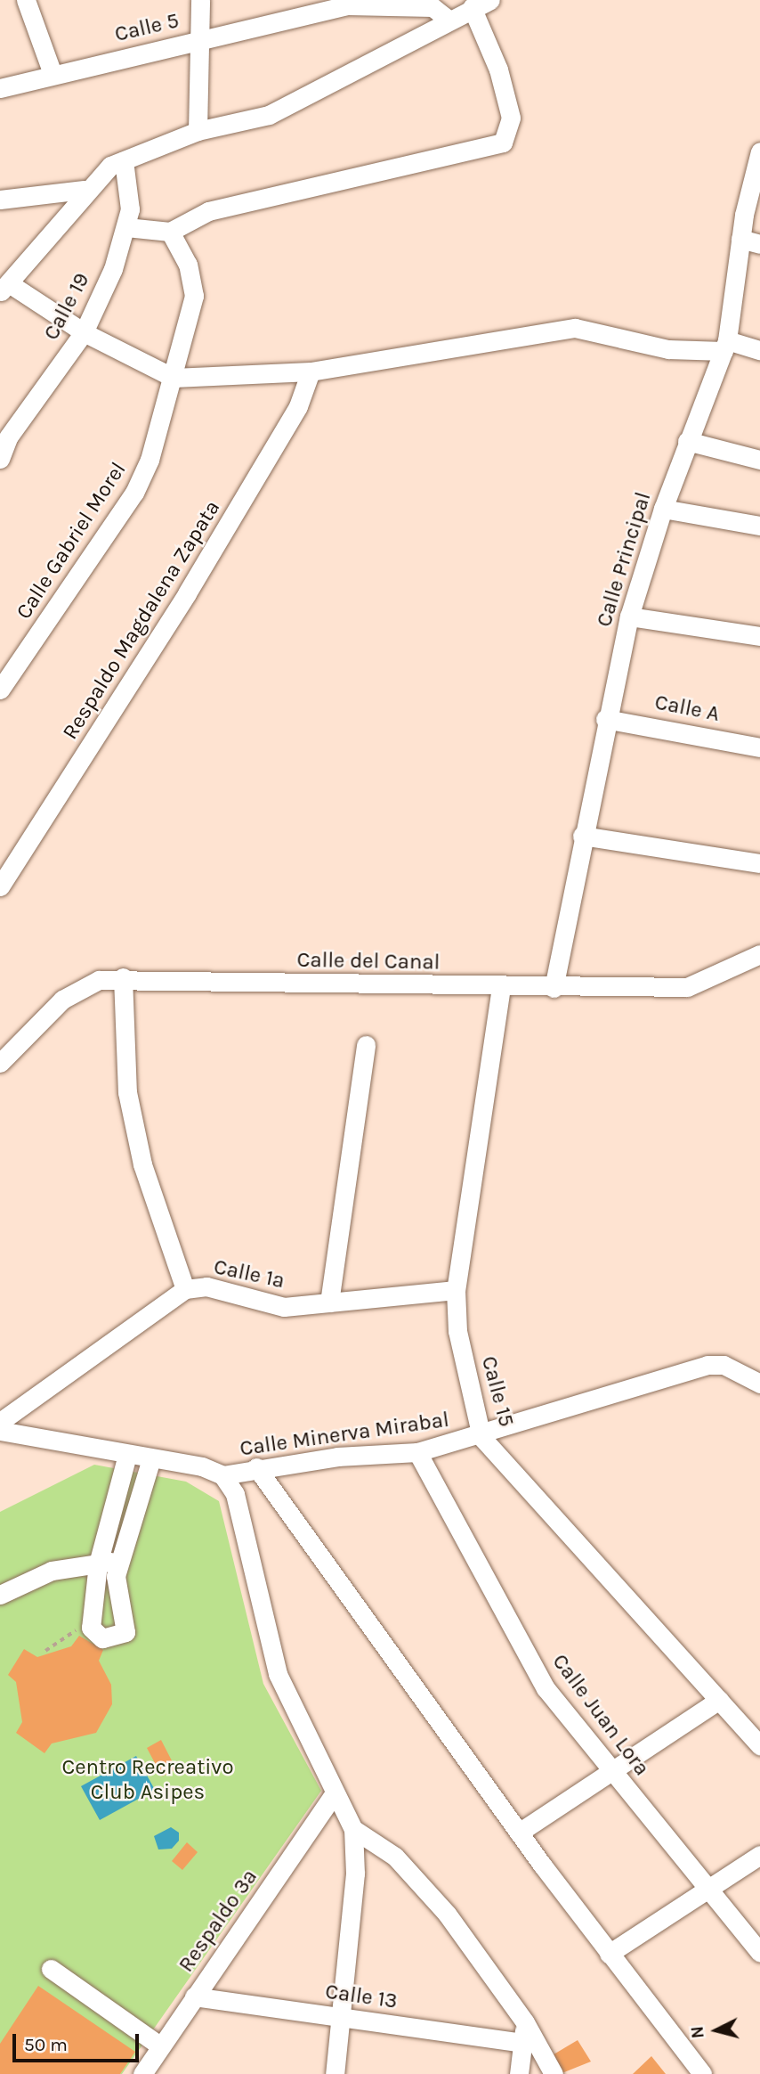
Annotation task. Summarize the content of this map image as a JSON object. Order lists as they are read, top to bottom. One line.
{"streets":{"street":["Calle 5","Calle 19","Calle Gabriel Morel","Calle Principal","Respaldo Magdalena Zapata","Calle A","Calle del Canal","Calle 1ª","Calle 15","Calle Minerva Mirabal","Calle Juan Lora","Respaldo 3ª","Calle 13"]},"crossings":[["Calle Principal","Calle A"],["Calle Principal","Calle del Canal"],["Calle del Canal","Calle 15"],["Calle 1ª","Calle 15"],["Calle 15","Calle Minerva Mirabal"],["Calle Minerva Mirabal","Calle Juan Lora"],["Respaldo 3ª","Calle 13"]],"parks":["Centro Recreativo Club Asipes"],"scale_bar":"50 m","north":"left"}
